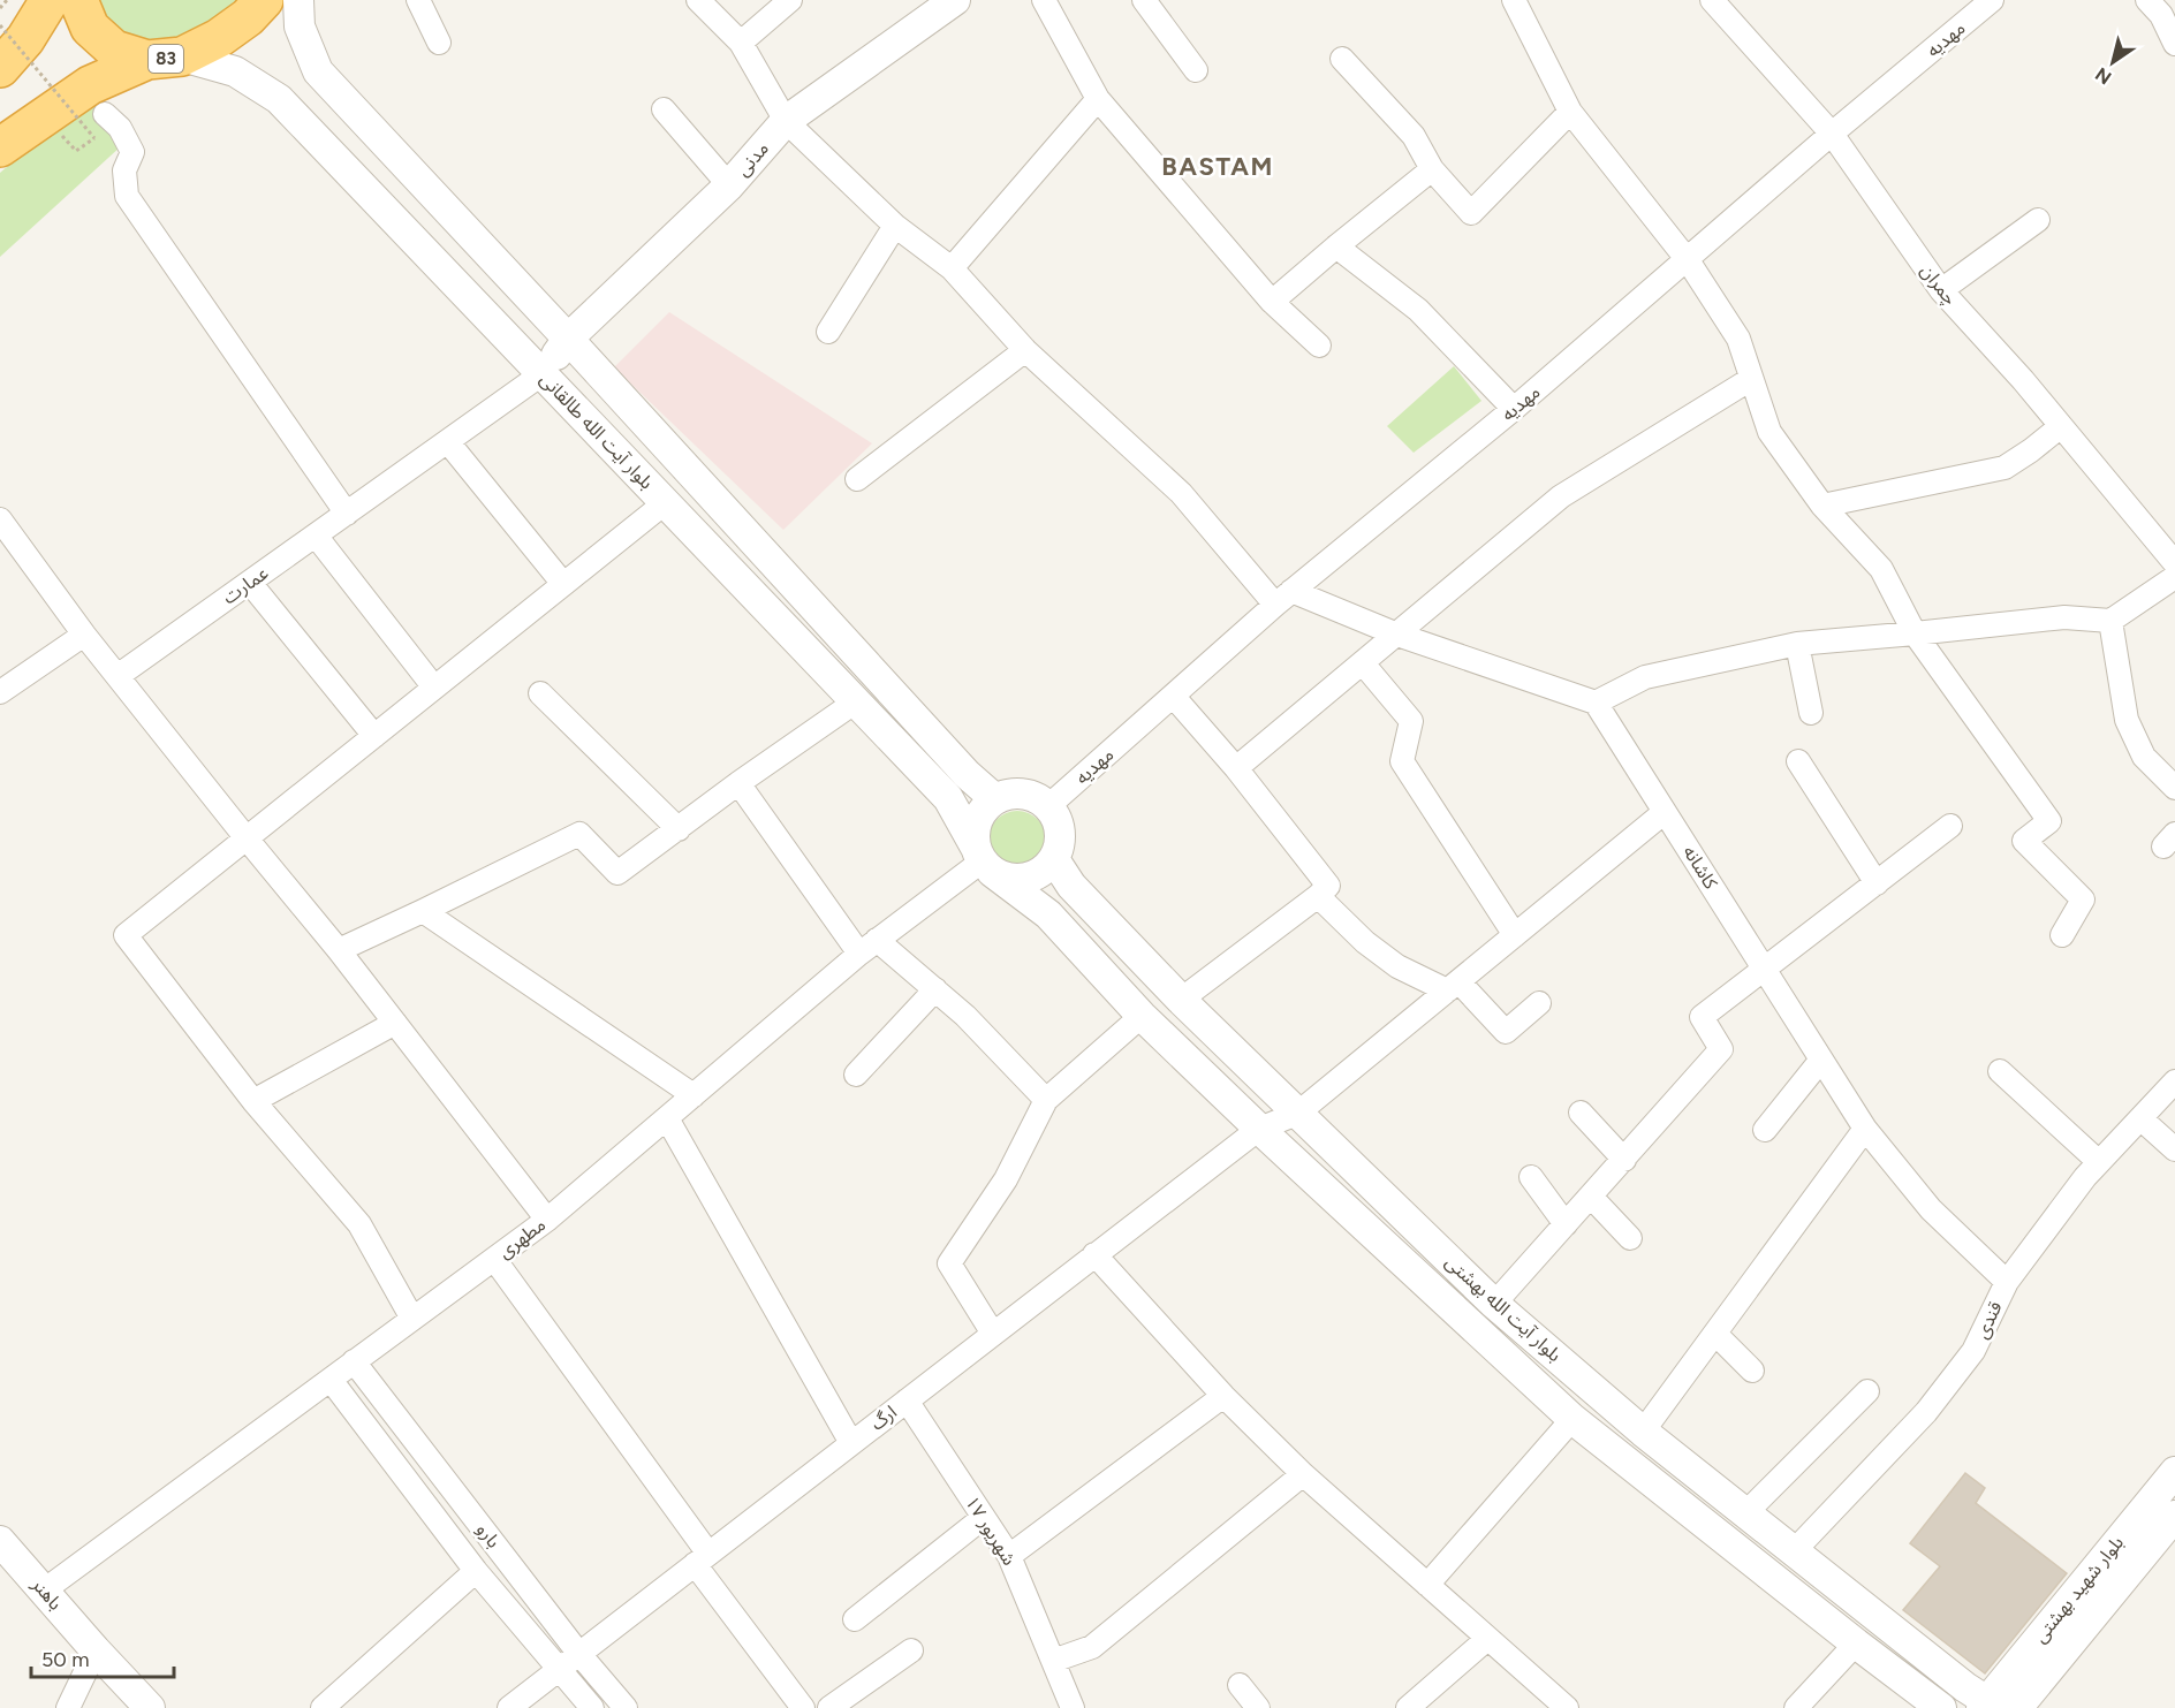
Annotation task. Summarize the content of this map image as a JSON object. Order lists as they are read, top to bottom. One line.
{"streets":{"highway":["83"],"street":["مهدیه","مدنی","چمران","بلوار آیت الله طالقانی","عمارت","کاشانه","مطهری","بلوار آیت الله بهشتی","قندی","ارگ","۱۷ شهریور","بارو","بلوار شهید بهشتی","باهنر"]},"crossings":[["مهدیه","چمران"],["مهدیه","بلوار آیت الله طالقانی"],["مهدیه","مطهری"],["مهدیه","بلوار آیت الله بهشتی"],["83","بلوار آیت الله طالقانی"],["مدنی","بلوار آیت الله طالقانی"],["مدنی","عمارت"],["بلوار آیت الله طالقانی","عمارت"],["بلوار آیت الله طالقانی","مطهری"],["بلوار آیت الله طالقانی","بلوار آیت الله بهشتی"],["کاشانه","قندی"],["کاشانه","ارگ"],["مطهری","بلوار آیت الله بهشتی"],["مطهری","بارو"],["مطهری","باهنر"],["بلوار آیت الله بهشتی","قندی"],["بلوار آیت الله بهشتی","ارگ"],["بلوار آیت الله بهشتی","بلوار شهید بهشتی"],["ارگ","۱۷ شهریور"],["ارگ","بارو"]],"districts":["BASTAM"],"scale_bar":"50 m","north":"bottom left"}
